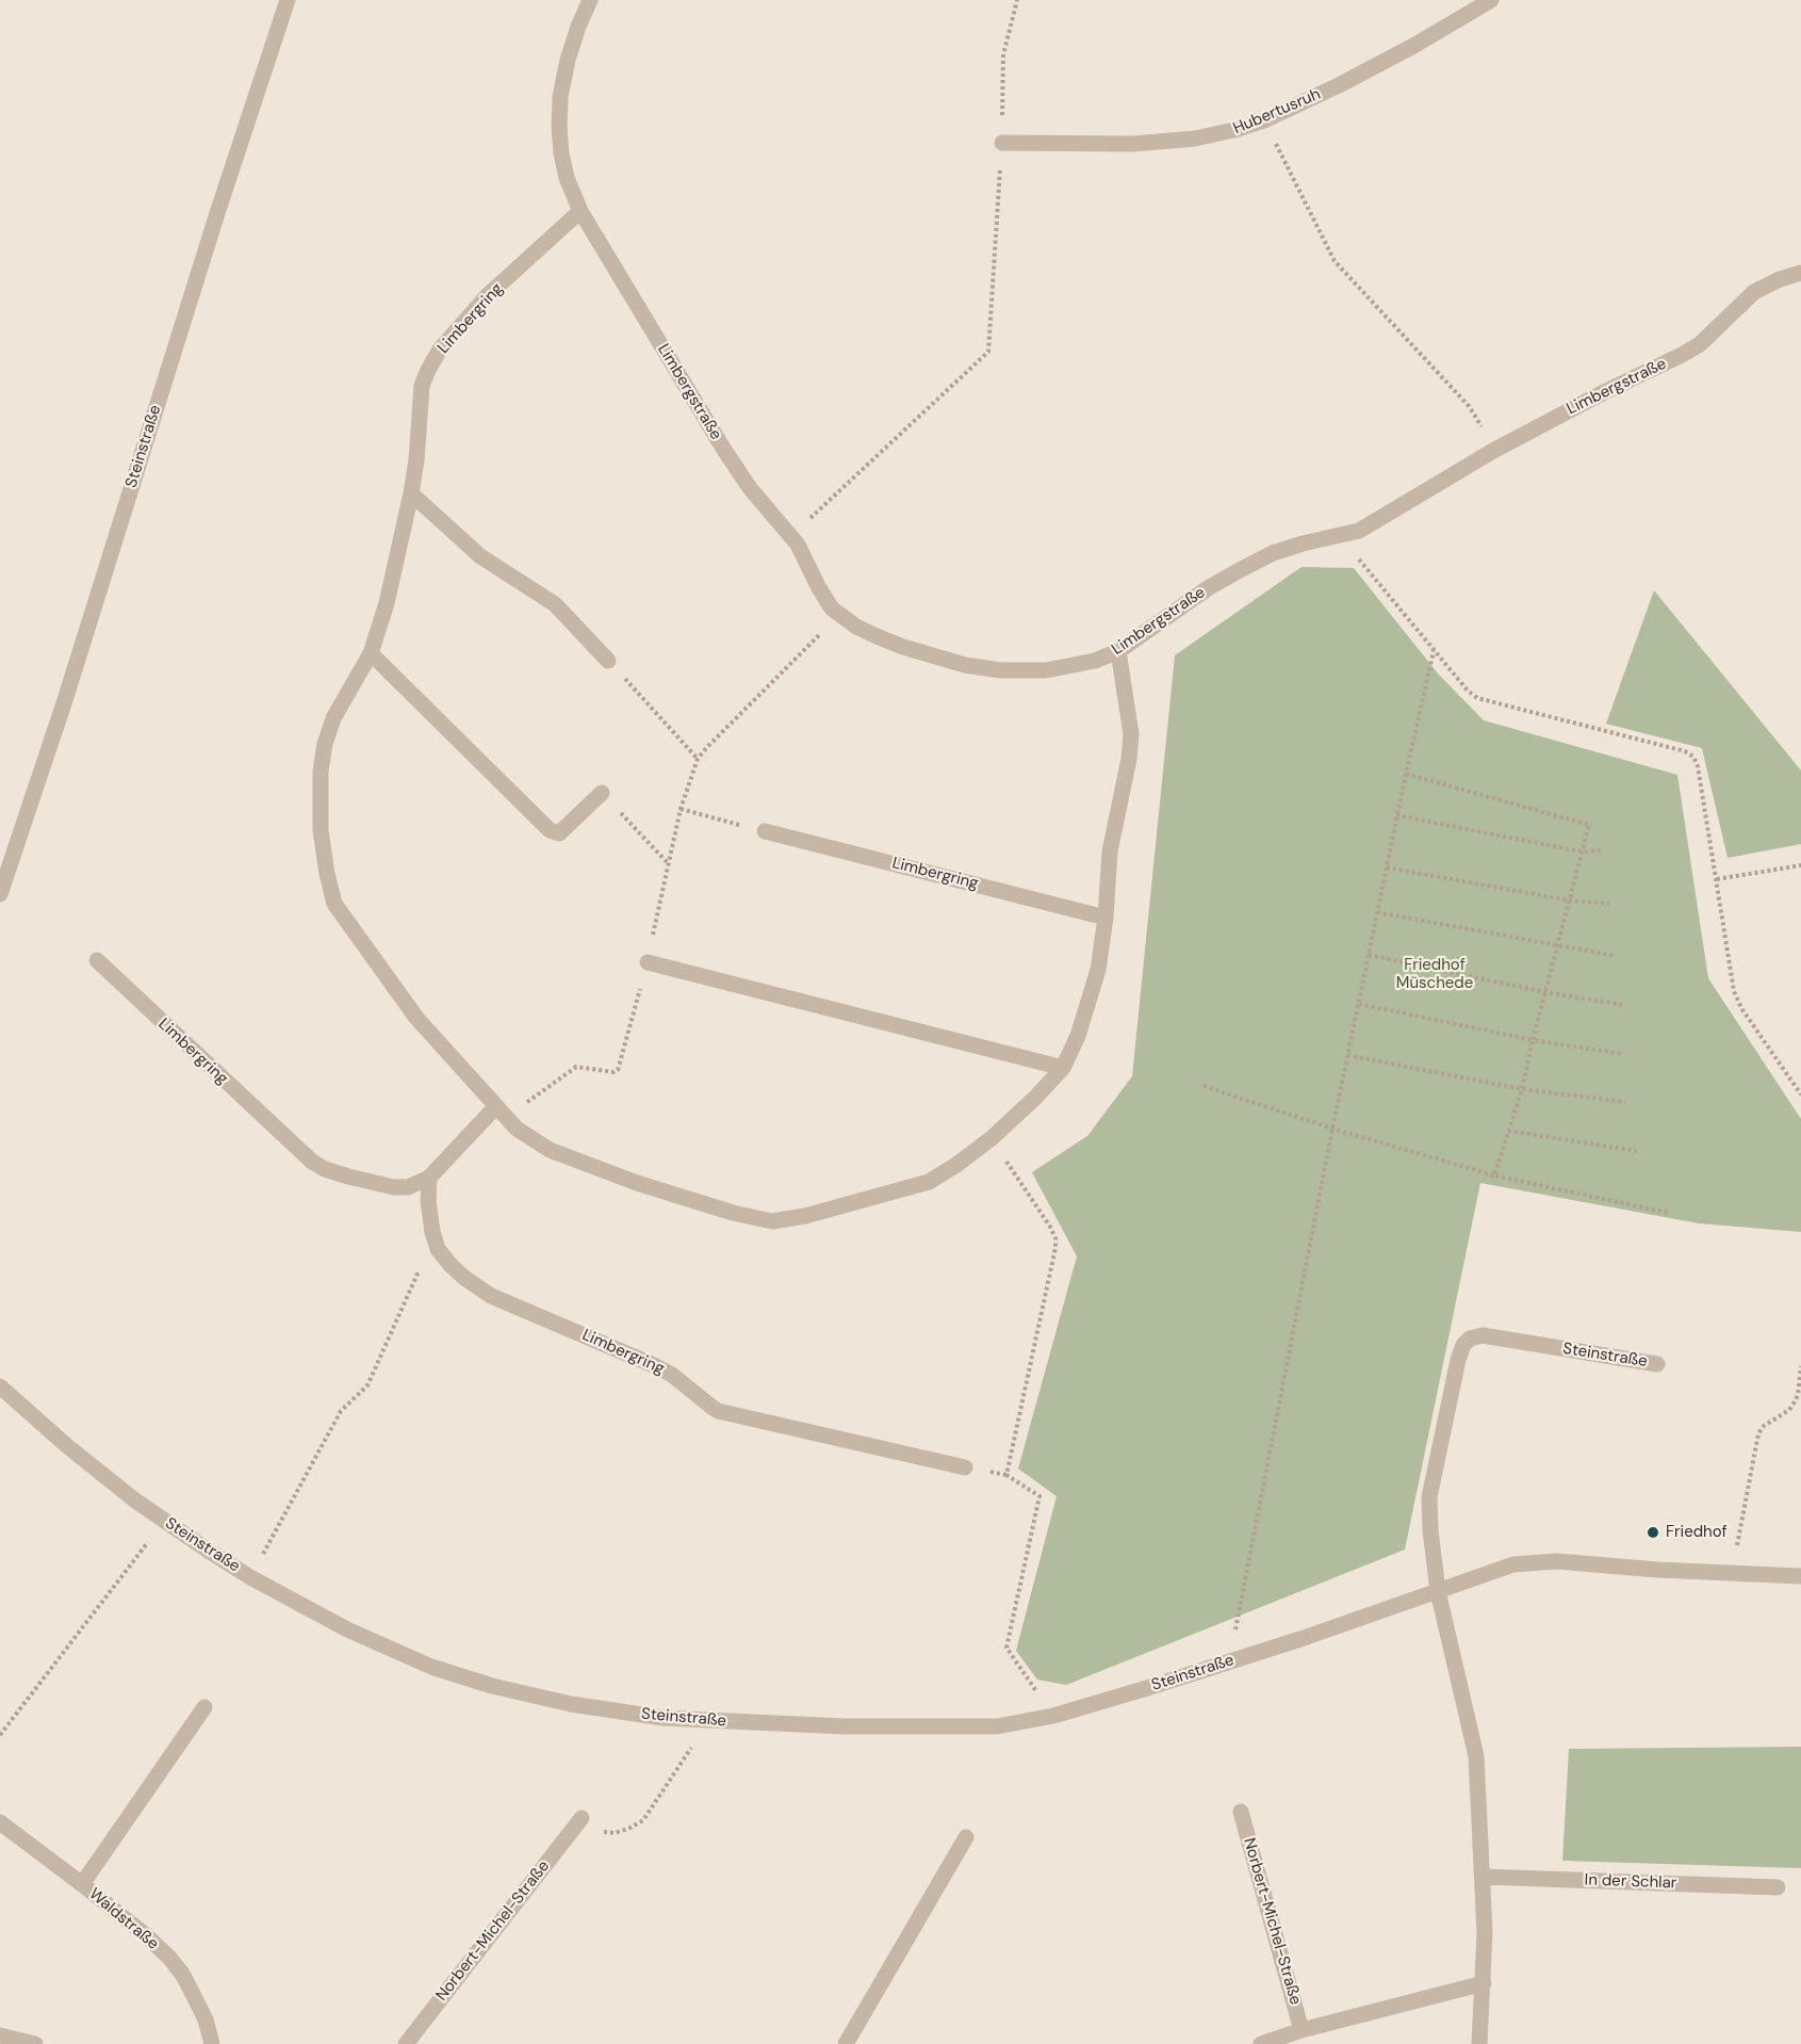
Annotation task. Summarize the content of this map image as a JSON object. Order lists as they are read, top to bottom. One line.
{"streets":{"street":["Hubertusruh","Limbergring","Limbergstraße","Steinstraße","In der Schlar","Waldstraße","Norbert-Michel-Straße"]},"crossings":[["Limbergring","Limbergstraße"]],"parks":["Friedhof Müschede"],"places":["Friedhof"]}
